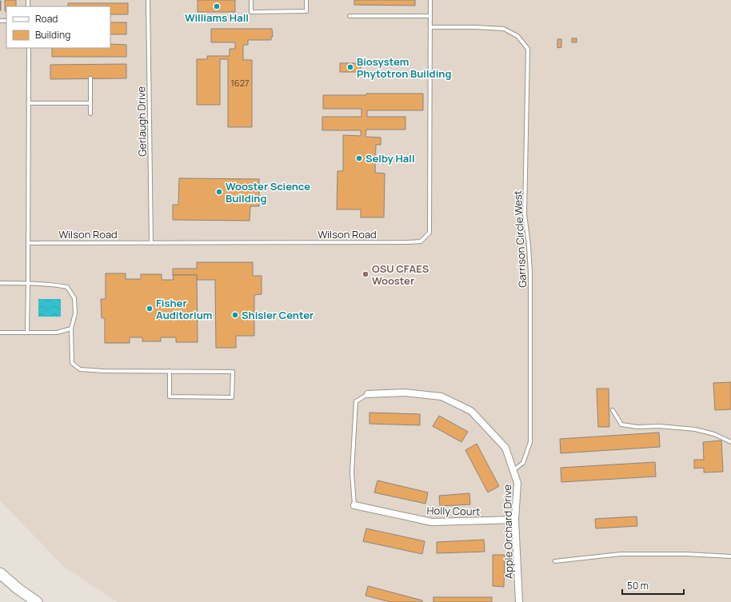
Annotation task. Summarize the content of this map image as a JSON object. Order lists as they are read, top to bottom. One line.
{"streets":{"street":["Holly Court","Apple Orchard Drive"],"lane":["Gerlaugh Drive","Wilson Road","Garrison Circle West"]},"crossings":[["Gerlaugh Drive","Wilson Road"],["Wilson Road","Garrison Circle West"],["Garrison Circle West","Apple Orchard Drive"],["Holly Court","Apple Orchard Drive"]],"places":["Williams Hall","Biosystem Phytotron Building","Selby Hall","Wooster Science Building","OSU CFAES Wooster","Fisher Auditorium","Shisler Center"],"house_numbers":["1627"],"legend":["Road","Building"],"scale_bar":"50 m"}
